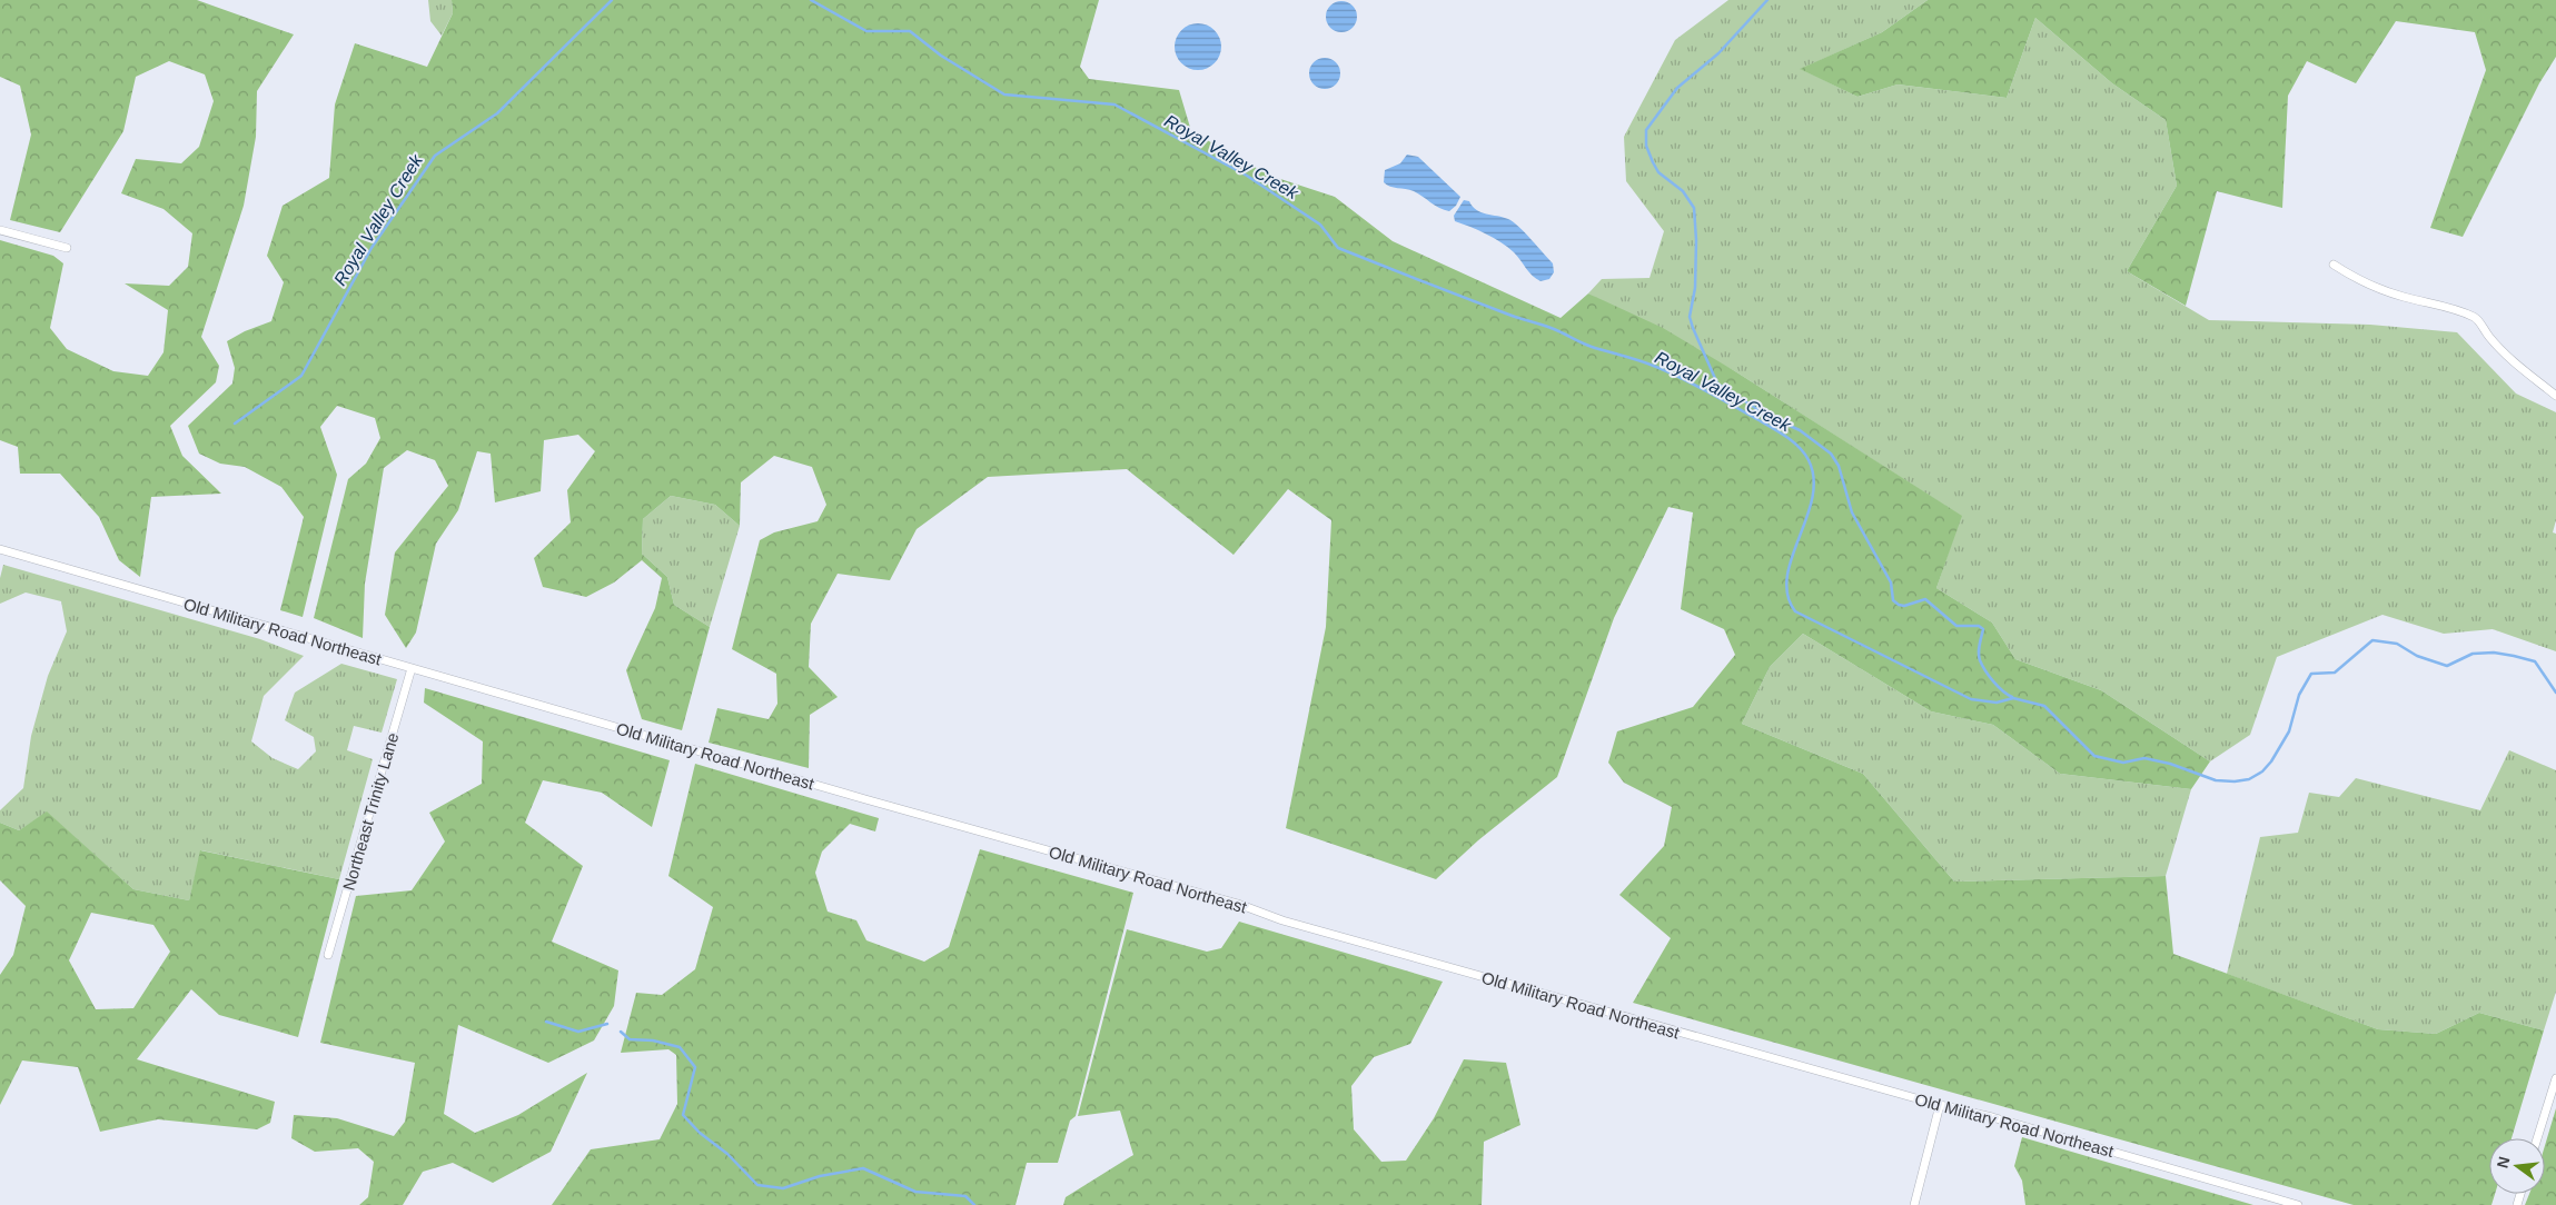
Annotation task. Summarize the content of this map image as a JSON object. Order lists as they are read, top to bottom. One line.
{"streets":{"street":["Old Military Road Northeast","Northeast Trinity Lane"]},"crossings":[["Old Military Road Northeast","Northeast Trinity Lane"]],"water":["Royal Valley Creek"],"north":"left"}
